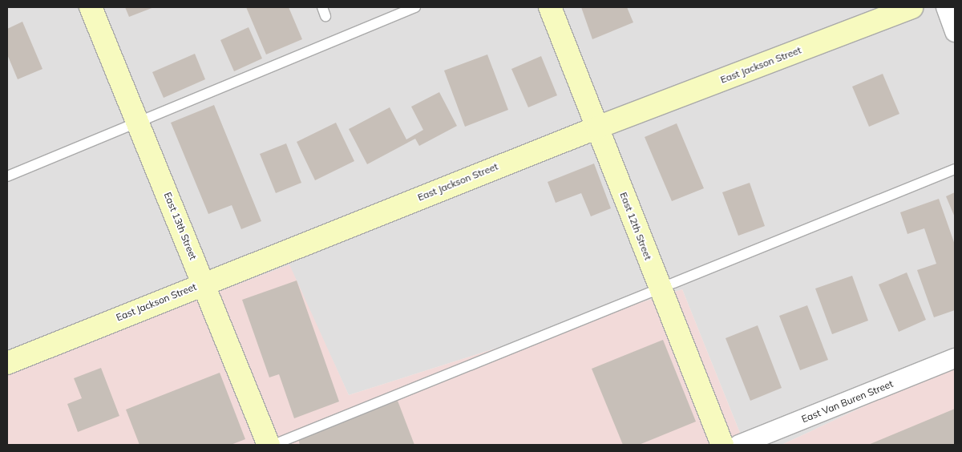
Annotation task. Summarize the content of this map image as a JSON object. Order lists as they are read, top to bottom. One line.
{"streets":{"main road":["East Jackson Street","East 13th Street","East 12th Street"],"street":["East Van Buren Street"]},"crossings":[["East Jackson Street","East 13th Street"],["East Jackson Street","East 12th Street"]]}
